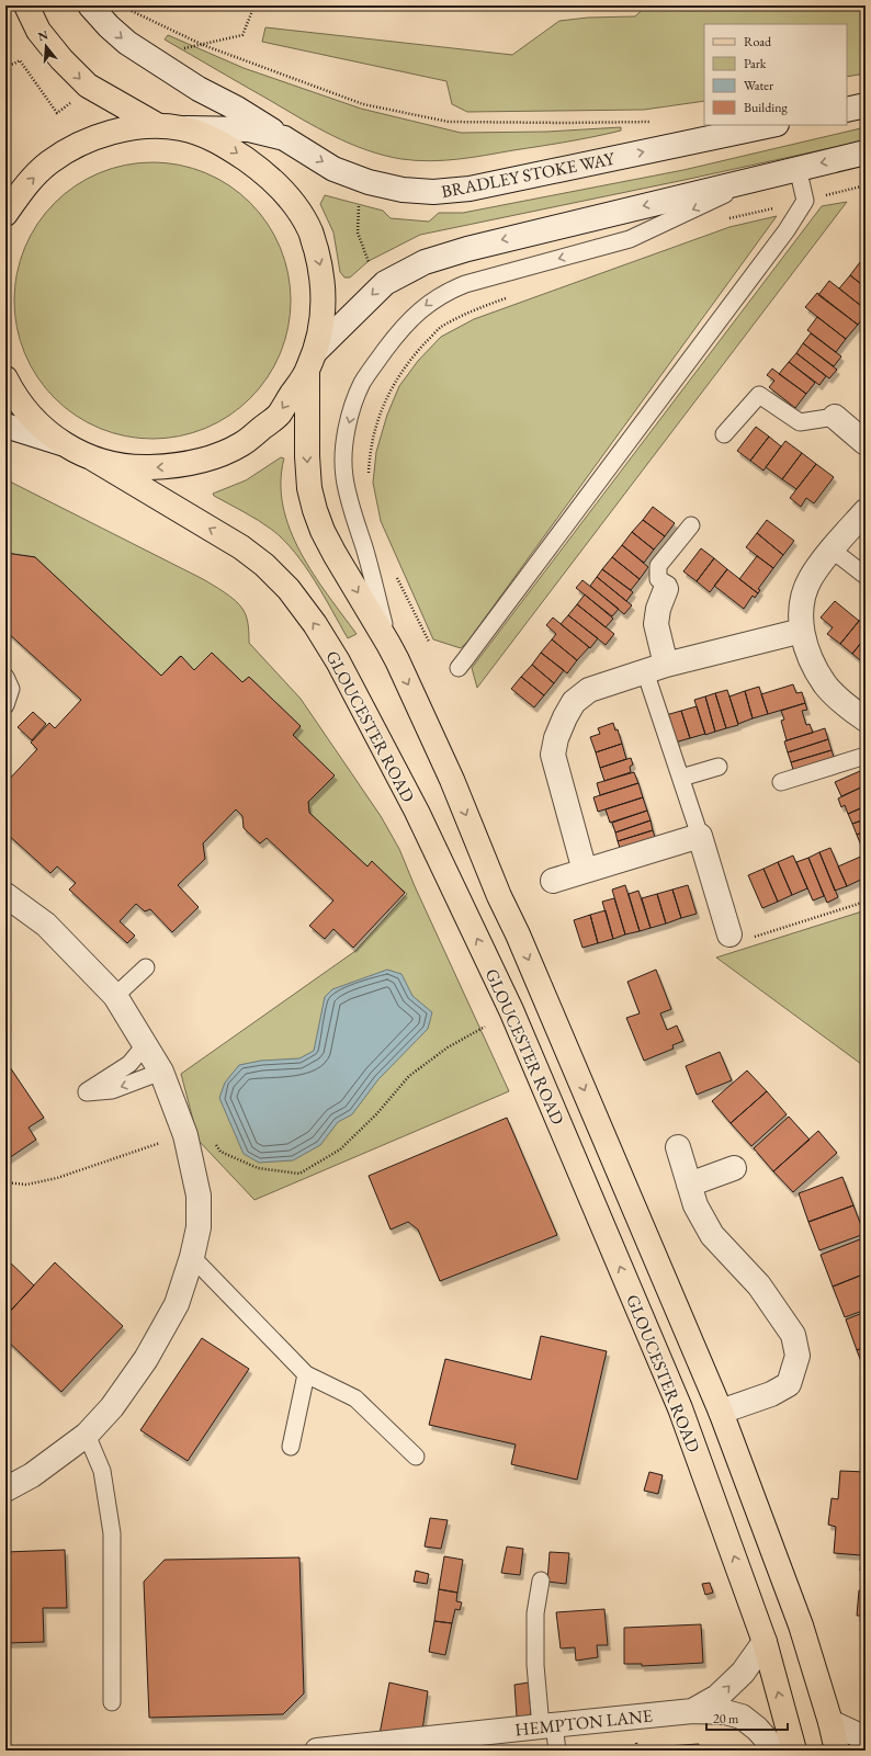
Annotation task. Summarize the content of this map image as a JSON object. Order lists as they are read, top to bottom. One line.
{"streets":{"main road":["GLOUCESTER ROAD"],"street":["BRADLEY STOKE WAY","HEMPTON LANE"]},"crossings":[["GLOUCESTER ROAD","HEMPTON LANE"]],"legend":["Road","Park","Water","Building"],"scale_bar":"20 m","north":"top"}
